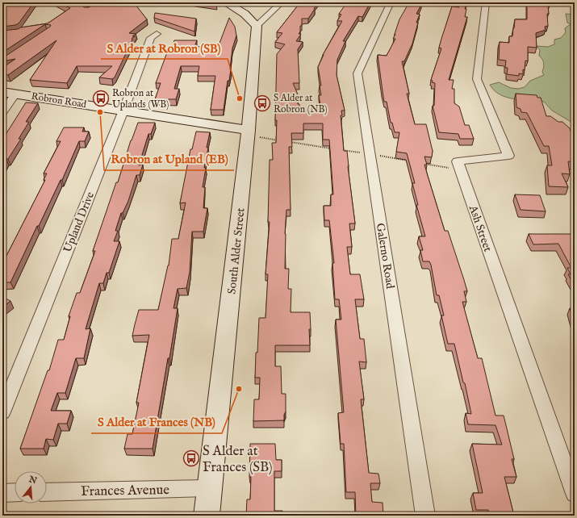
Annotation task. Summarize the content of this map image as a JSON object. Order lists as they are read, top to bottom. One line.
{"streets":{"street":["Robron Road","Upland Drive","Ash Street","South Alder Street","Galerno Road","Frances Avenue"]},"crossings":[["Robron Road","Upland Drive"],["Robron Road","South Alder Street"],["South Alder Street","Frances Avenue"]],"places":{"bus stop":["Robron at Uplands (WB)","S Alder at Robron (NB)","S Alder at Frances (SB)"],"other":["S Alder at Robron (SB)","Robron at Upland (EB)","S Alder at Frances (NB)"]},"north":"top"}
